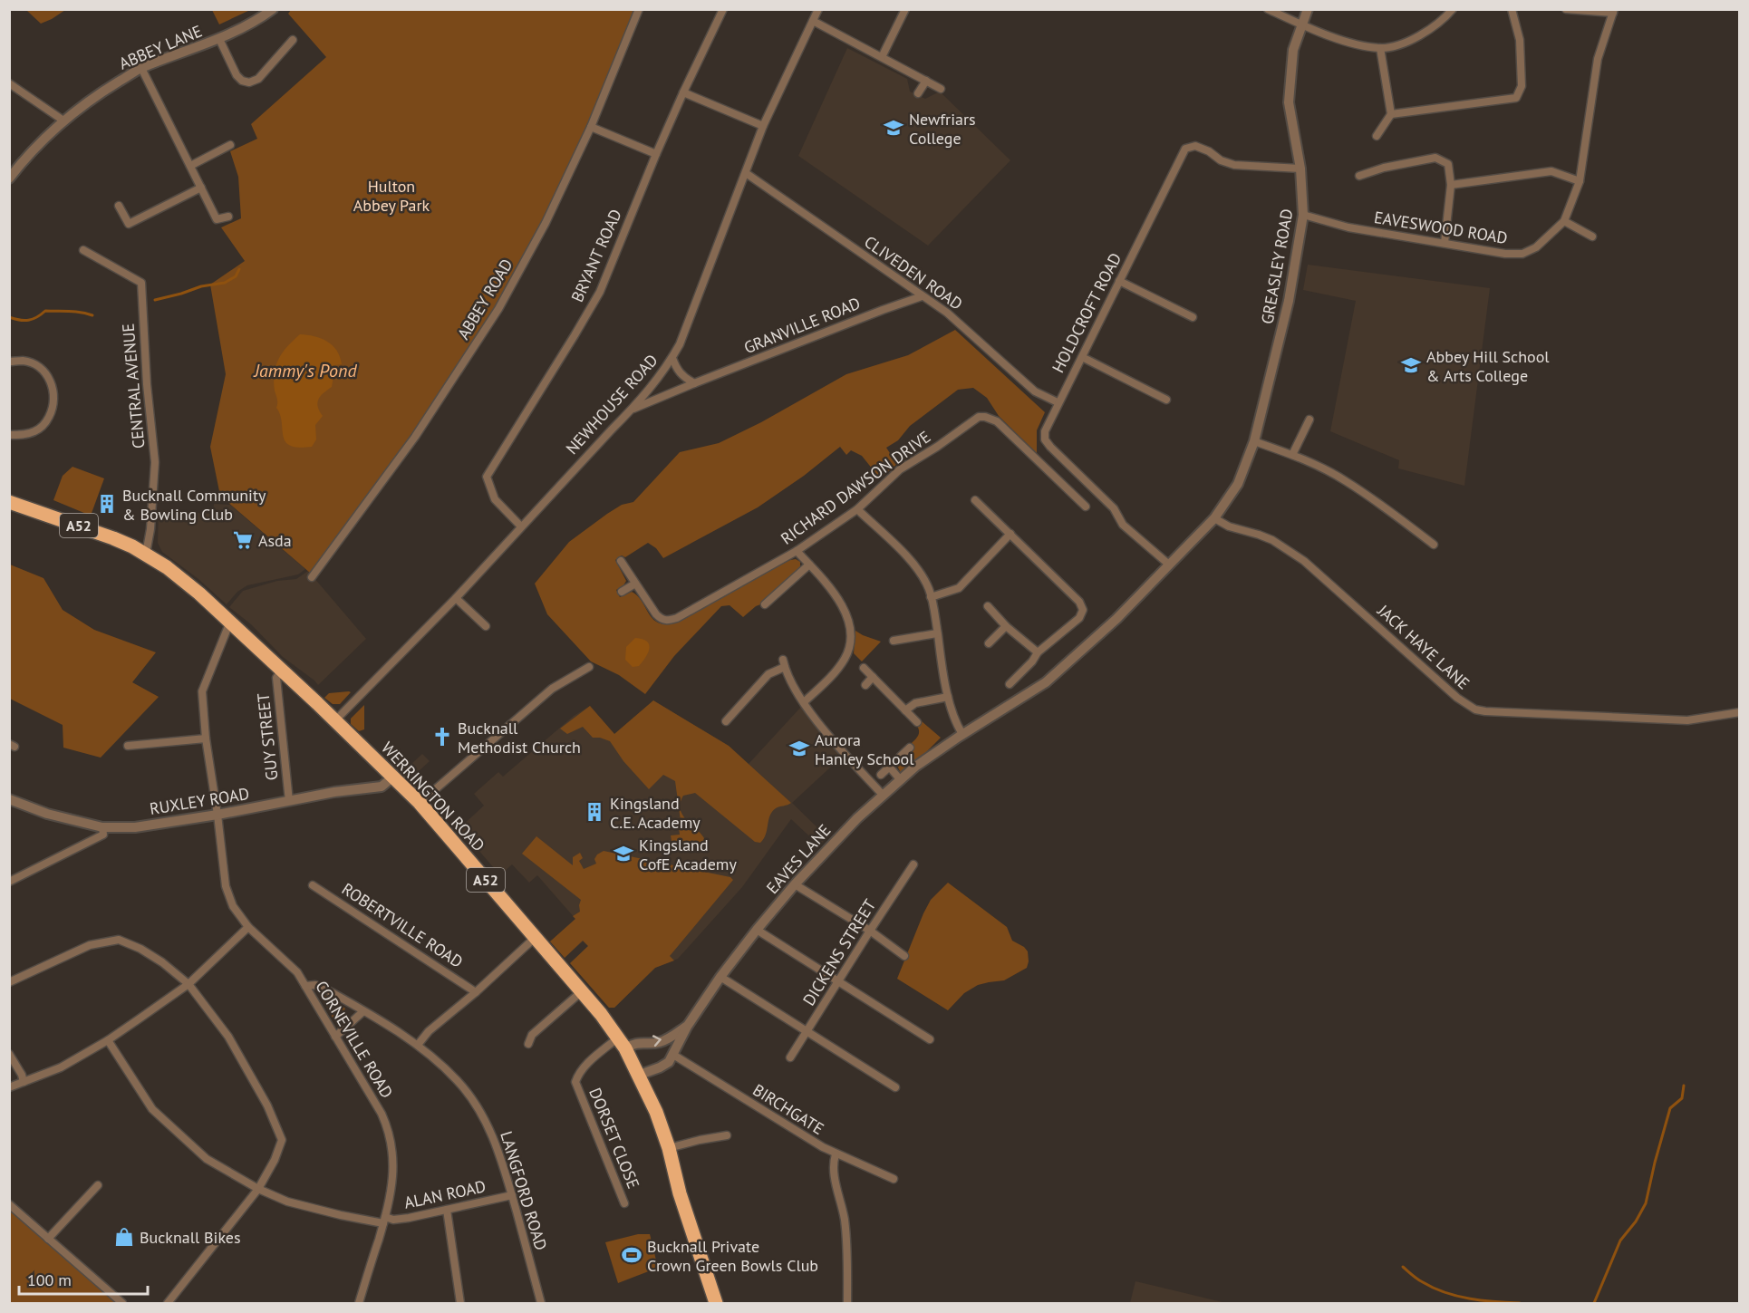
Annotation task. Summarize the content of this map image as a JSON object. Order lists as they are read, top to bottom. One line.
{"streets":{"highway":["A52","WERRINGTON ROAD"],"street":["ABBEY LANE","EAVESWOOD ROAD","BRYANT ROAD","GREASLEY ROAD","CLIVEDEN ROAD","ABBEY ROAD","HOLDCROFT ROAD","GRANVILLE ROAD","CENTRAL AVENUE","NEWHOUSE ROAD","RICHARD DAWSON DRIVE","JACK HAYE LANE","GUY STREET","RUXLEY ROAD","EAVES LANE","ROBERTVILLE ROAD","DICKENS STREET","CORNEVILLE ROAD","BIRCHGATE","DORSET CLOSE","LANGFORD ROAD","ALAN ROAD"]},"crossings":[["EAVESWOOD ROAD","GREASLEY ROAD"],["BRYANT ROAD","NEWHOUSE ROAD"],["GREASLEY ROAD","HOLDCROFT ROAD"],["GREASLEY ROAD","JACK HAYE LANE"],["GREASLEY ROAD","EAVES LANE"],["CLIVEDEN ROAD","HOLDCROFT ROAD"],["CLIVEDEN ROAD","GRANVILLE ROAD"],["CLIVEDEN ROAD","NEWHOUSE ROAD"],["HOLDCROFT ROAD","EAVES LANE"],["GRANVILLE ROAD","NEWHOUSE ROAD"],["CENTRAL AVENUE","WERRINGTON ROAD"],["NEWHOUSE ROAD","WERRINGTON ROAD"],["GUY STREET","WERRINGTON ROAD"],["GUY STREET","RUXLEY ROAD"],["WERRINGTON ROAD","RUXLEY ROAD"],["WERRINGTON ROAD","EAVES LANE"],["WERRINGTON ROAD","CORNEVILLE ROAD"],["WERRINGTON ROAD","DORSET CLOSE"],["RUXLEY ROAD","CORNEVILLE ROAD"],["EAVES LANE","BIRCHGATE"],["EAVES LANE","DORSET CLOSE"],["CORNEVILLE ROAD","LANGFORD ROAD"],["CORNEVILLE ROAD","ALAN ROAD"],["LANGFORD ROAD","ALAN ROAD"]],"water":["Jammy's Pond"],"parks":["Hulton Abbey Park"],"places":{"school or university":["Newfriars College","Abbey Hill School & Arts College","Aurora Hanley School","Kingsland CofE Academy"],"building":["Bucknall Community & Bowling Club","Kingsland C.E. Academy"],"supermarket":["Asda"],"church":["Bucknall Methodist Church"],"shop":["Bucknall Bikes"],"sports":["Bucknall Private Crown Green Bowls Club"]},"scale_bar":"100 m"}
